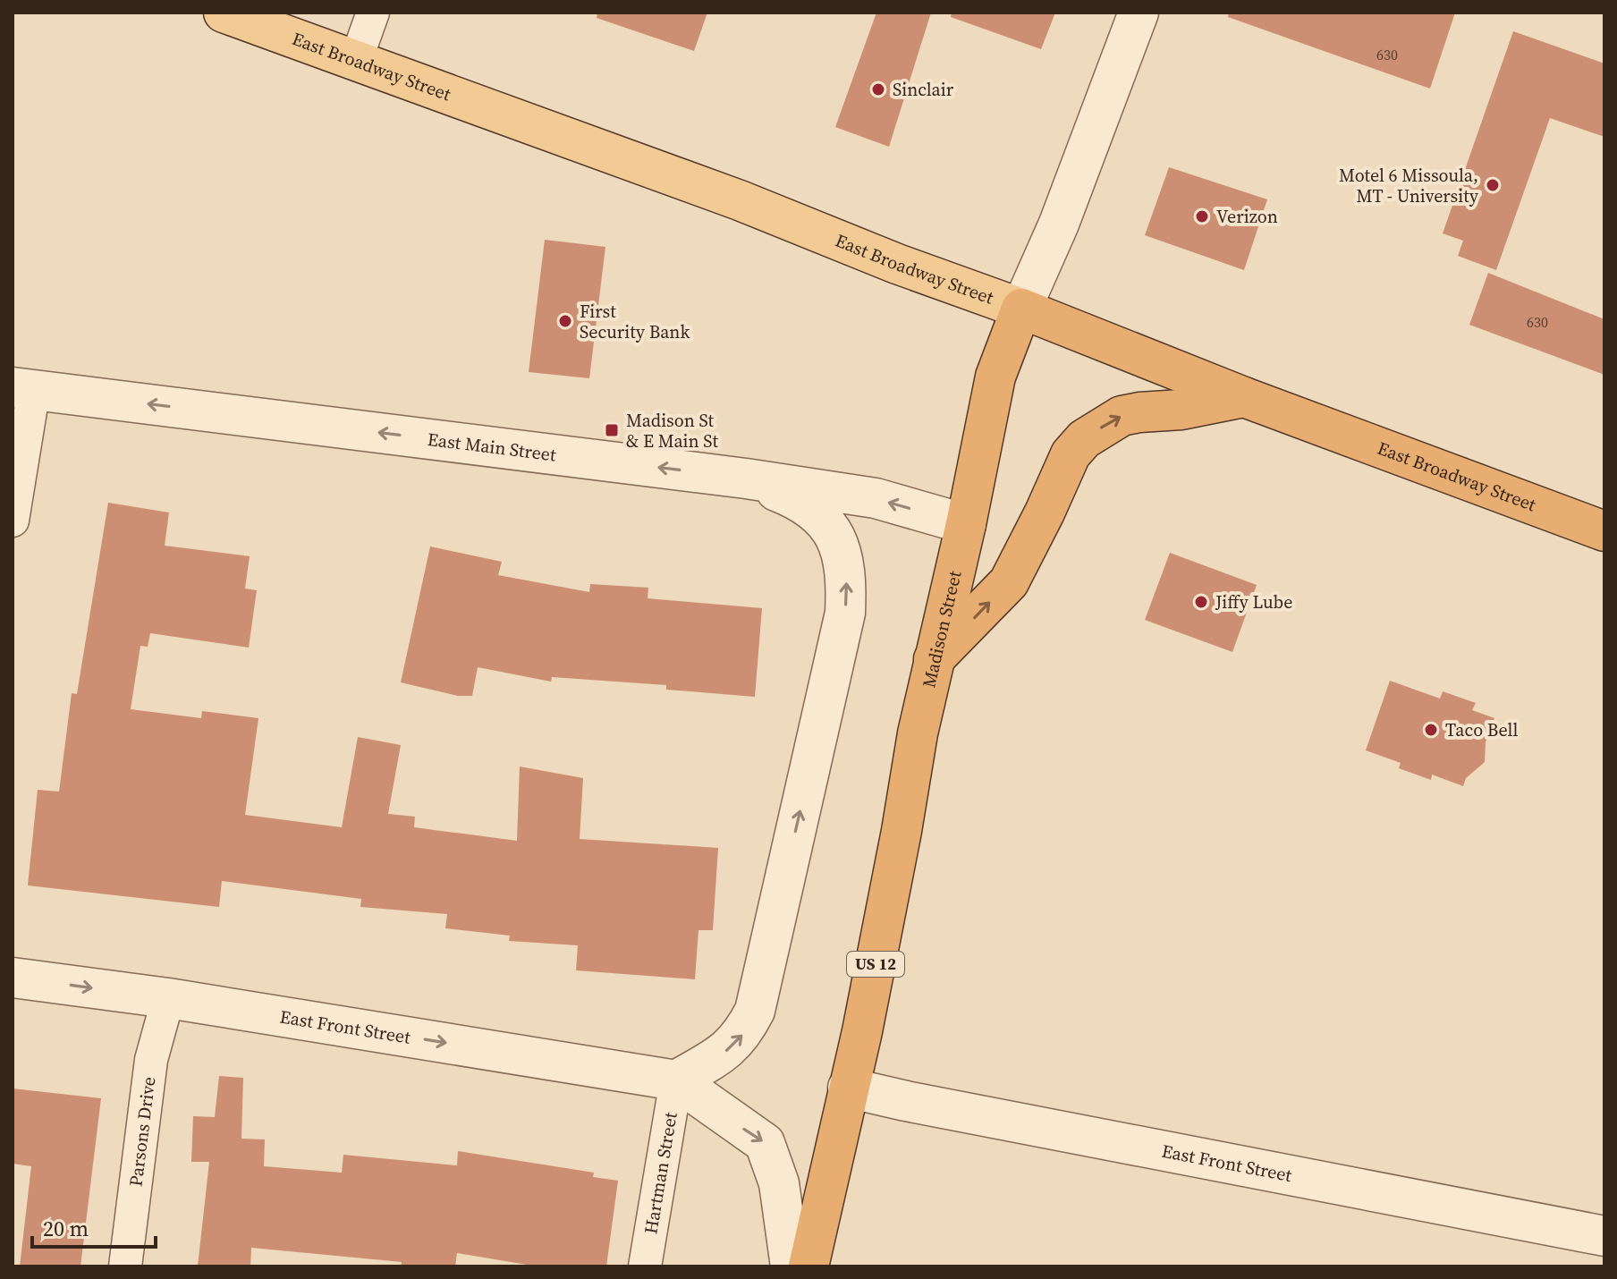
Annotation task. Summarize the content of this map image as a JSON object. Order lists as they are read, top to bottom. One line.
{"streets":{"highway":["East Broadway Street","Madison Street","US 12"],"street":["East Main Street","East Front Street","Parsons Drive","Hartman Street"]},"crossings":[["East Broadway Street","Madison Street"],["East Main Street","Madison Street"],["Madison Street","East Front Street"],["East Front Street","Parsons Drive"],["East Front Street","Hartman Street"]],"one_way":["East Main Street","East Front Street"],"places":{"other":["Sinclair","Motel 6 Missoula, MT - University","Verizon","First Security Bank","Jiffy Lube","Taco Bell"],"transit":["Madison St & E Main St"]},"house_numbers":["630","630"],"scale_bar":"20 m"}
